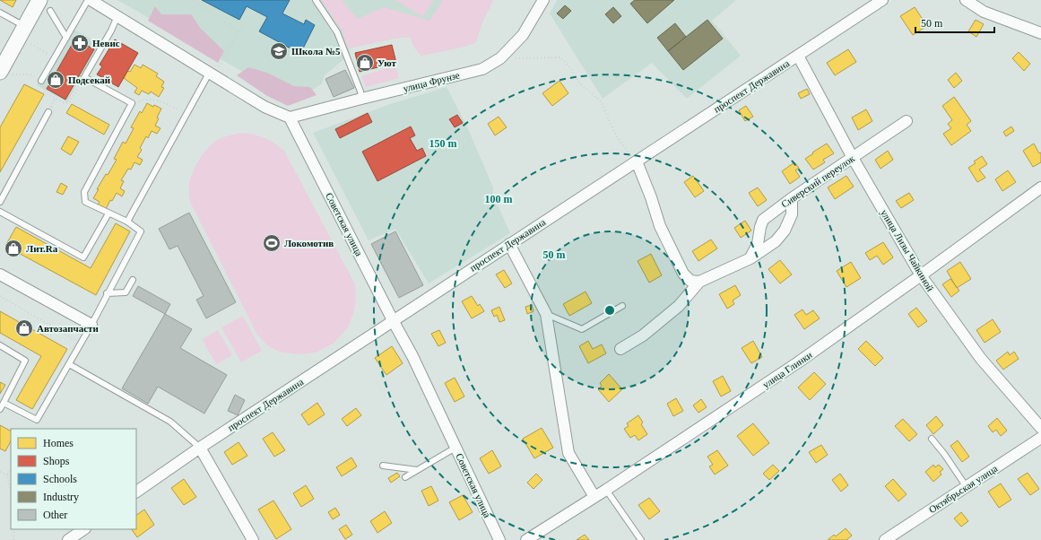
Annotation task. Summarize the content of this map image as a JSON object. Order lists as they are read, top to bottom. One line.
{"streets":{"street":["улица Фрунзе","проспект Державина","Сиверский переулок","Советская улица","улица Лизы Чайкиной","улица Глинки","Октябрьская улица"]},"crossings":[["улица Фрунзе","Советская улица"],["проспект Державина","Советская улица"],["проспект Державина","улица Лизы Чайкиной"],["Сиверский переулок","улица Лизы Чайкиной"],["улица Лизы Чайкиной","улица Глинки"]],"places":{"pharmacy":["Невис"],"school or university":["Школа №5"],"shop":["Уют","Подсекай","Лит.Ra","Автозапчасти"],"sports":["Локомотив"]},"legend":["Homes","Shops","Schools","Industry","Other"],"scale_bar":"50 m","rings":["150 m","100 m","50 m"]}
